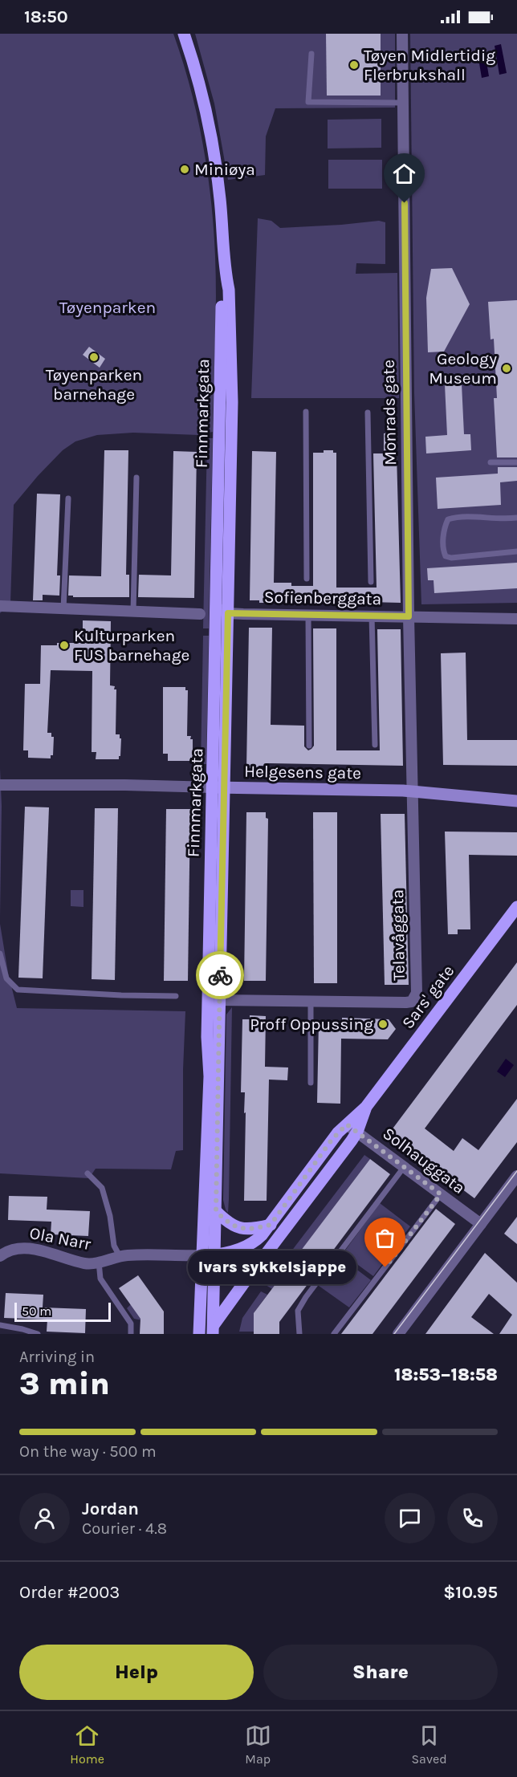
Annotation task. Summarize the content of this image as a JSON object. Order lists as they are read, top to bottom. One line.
{"streets":{"main road":["Finnmarkgata","Sars' gate"],"street":["Monrads gate","Sofienberggata","Helgesens gate","Telavåggata","Solhauggata","Ola Narr"]},"crossings":[["Monrads gate","Sofienberggata"],["Monrads gate","Helgesens gate"],["Monrads gate","Telavåggata"],["Finnmarkgata","Sofienberggata"],["Finnmarkgata","Helgesens gate"],["Finnmarkgata","Telavåggata"],["Finnmarkgata","Sars' gate"],["Finnmarkgata","Ola Narr"],["Helgesens gate","Telavåggata"],["Sars' gate","Solhauggata"],["Sars' gate","Ola Narr"]],"parks":["Tøyenparken"],"places":["Tøyen Midlertidig Flerbrukshall","Miniøya","Tøyenparken barnehage","Geology Museum","Kulturparken FUS barnehage","Proff Oppussing","Ivars sykkelsjappe"],"scale_bar":"50 m","page":{"status":"18:50","bubble":"Ivars sykkelsjappe","scale":"50 m","heading":["3 min","Arriving in","18:53–18:58"],"panel":["Jordan","Courier · 4.8","Order #2003","$10.95"],"bar":"On the way · 500 m","buttons":["Help","Share"],"tabs":["Home","Map","Saved"]}}
